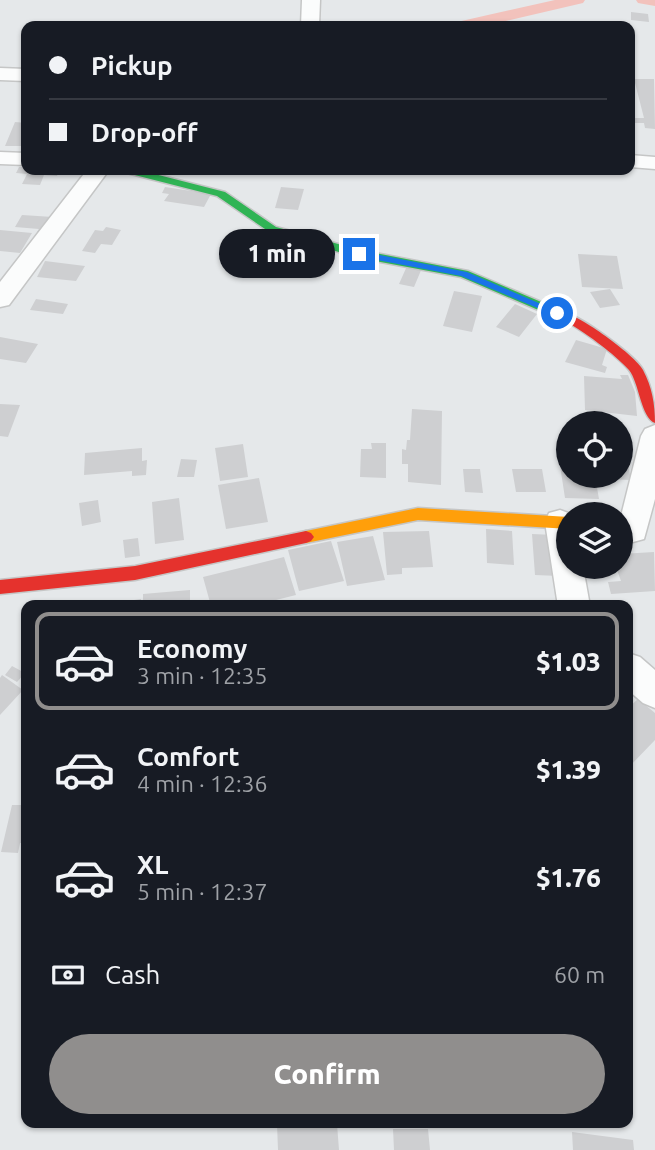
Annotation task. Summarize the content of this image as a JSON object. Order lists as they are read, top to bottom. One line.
{"page":{"banner":["Pickup","Drop-off"],"bubble":"1 min","list":[{"name":"Economy","note":"3 min · 12:35","value":"$1.03"},{"name":"Comfort","note":"4 min · 12:36","value":"$1.39"},{"name":"XL","note":"5 min · 12:37","value":"$1.76"}],"pay":["Cash","60 m"],"buttons":"Confirm"}}
